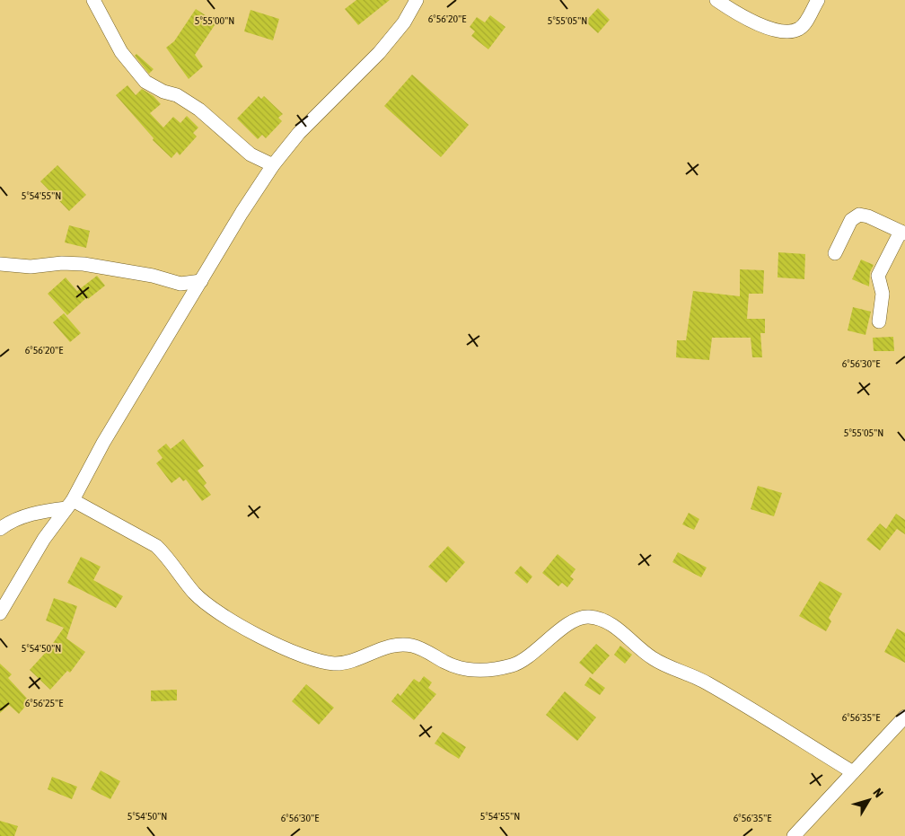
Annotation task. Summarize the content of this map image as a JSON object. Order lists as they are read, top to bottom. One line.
{"north":"top right","coordinates":["6°56'20\"E","5°55'00\"N","5°55'05\"N","5°54'55\"N","6°56'30\"E","5°54'50\"N","6°56'25\"E","6°56'35\"E"]}
